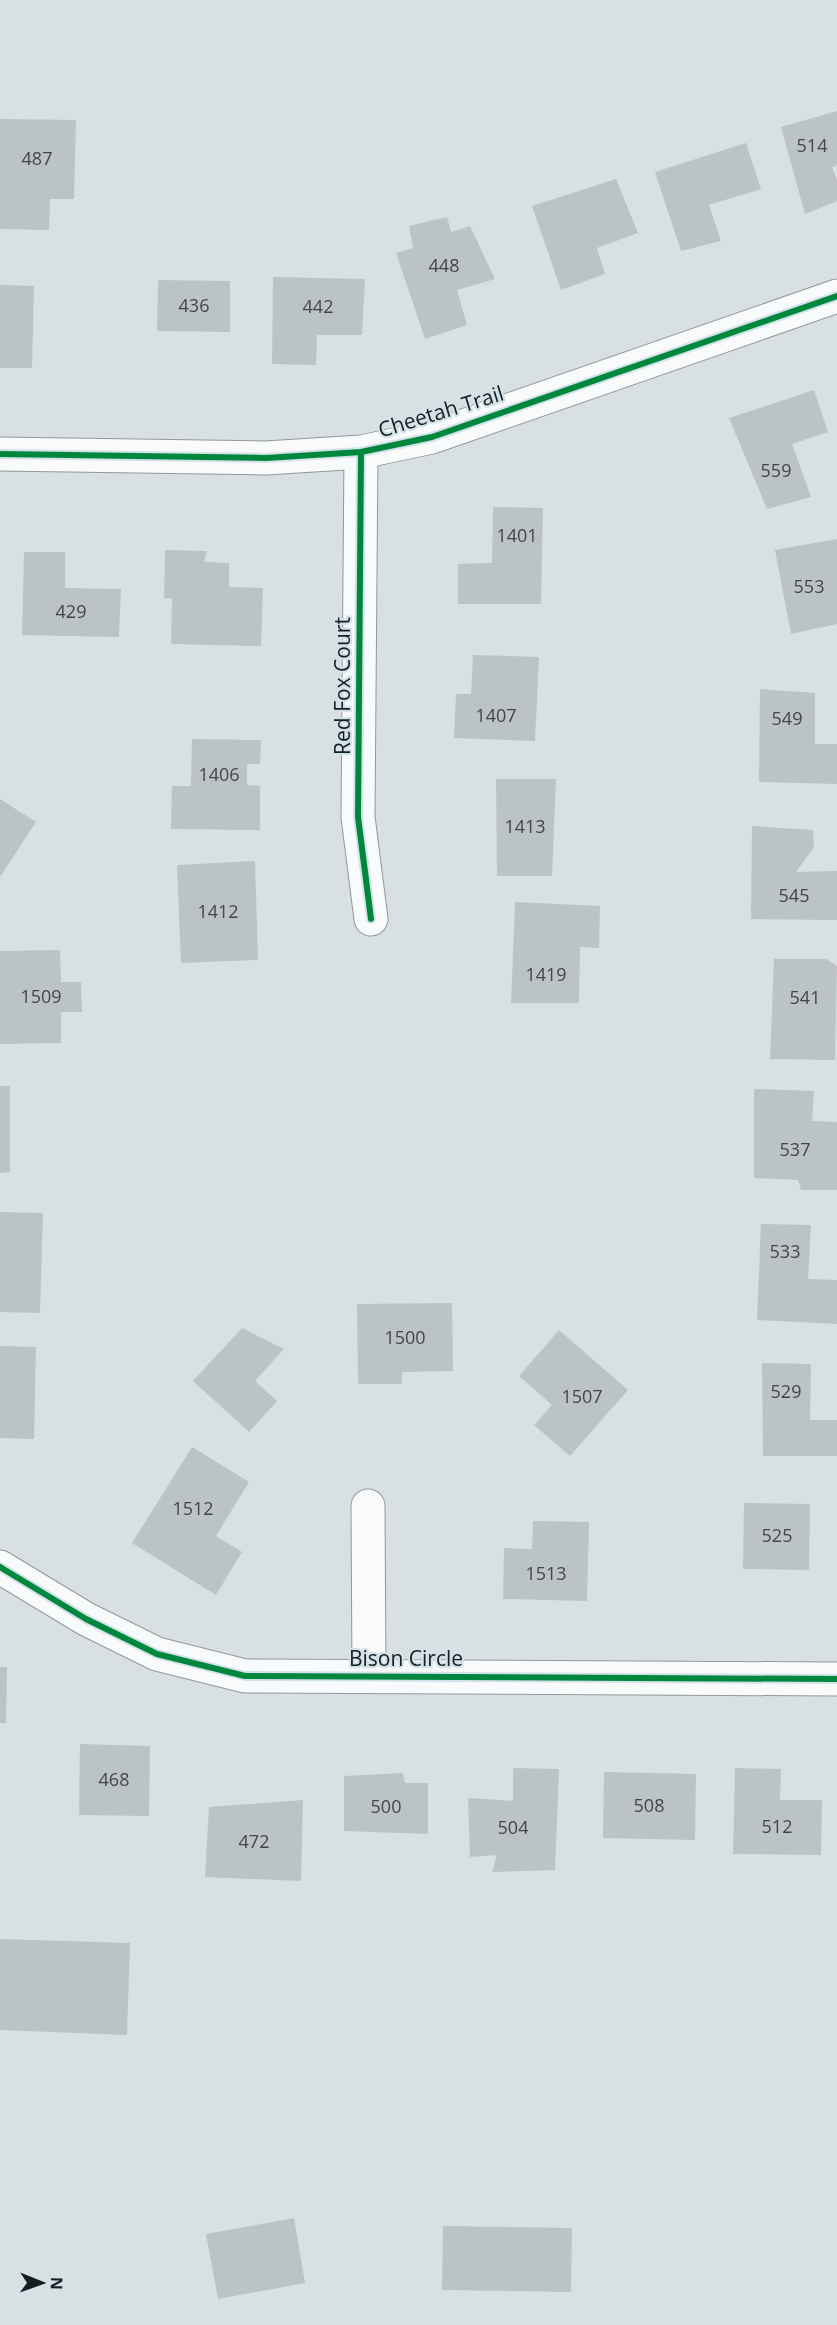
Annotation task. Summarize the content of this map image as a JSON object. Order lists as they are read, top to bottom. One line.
{"streets":{"street":["Cheetah Trail","Red Fox Court","Bison Circle"]},"crossings":[["Cheetah Trail","Red Fox Court"]],"house_numbers":["514","487","448","436","442","559","1401","553","429","1407","549","1406","1413","545","1412","1419","1509","541","537","533","1500","529","1507","1512","525","1513","468","508","500","512","504","472"],"north":"right"}
